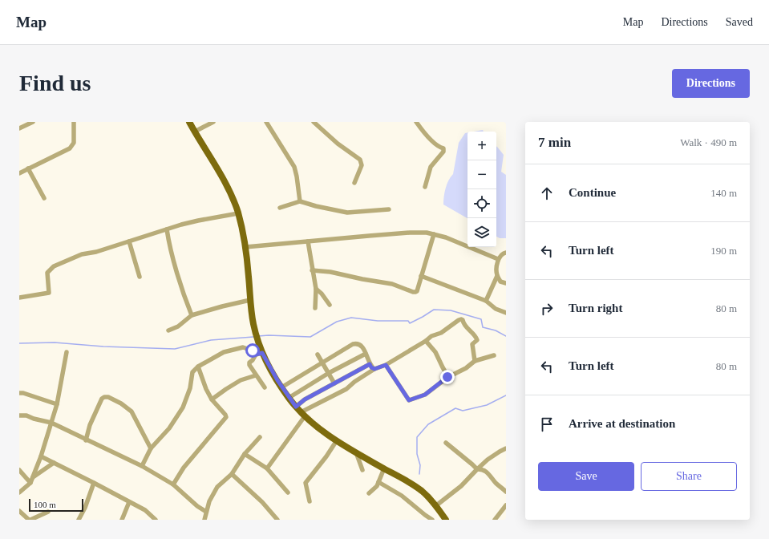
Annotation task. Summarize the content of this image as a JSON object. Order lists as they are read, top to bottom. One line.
{"scale_bar":"100 m","page":{"header":"Map","nav":["Map","Directions","Saved"],"buttons":["Directions",["Save","Share"]],"title":"Find us","heading":["7 min","Walk · 490 m"],"map_buttons":["+","−"],"list":[["Continue","140 m"],["Turn left","190 m"],["Turn right","80 m"],["Turn left","80 m"],"Arrive at destination"],"scale":"100 m"}}
